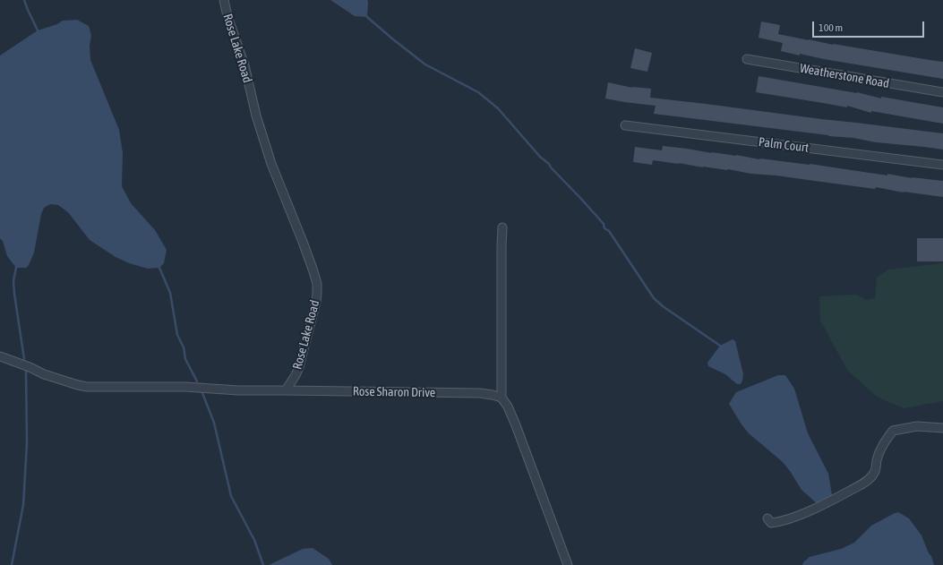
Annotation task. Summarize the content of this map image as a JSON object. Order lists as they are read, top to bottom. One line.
{"streets":{"street":["Rose Lake Road","Weatherstone Road","Palm Court","Rose Sharon Drive"]},"crossings":[["Rose Lake Road","Rose Sharon Drive"]],"scale_bar":"100 m"}
